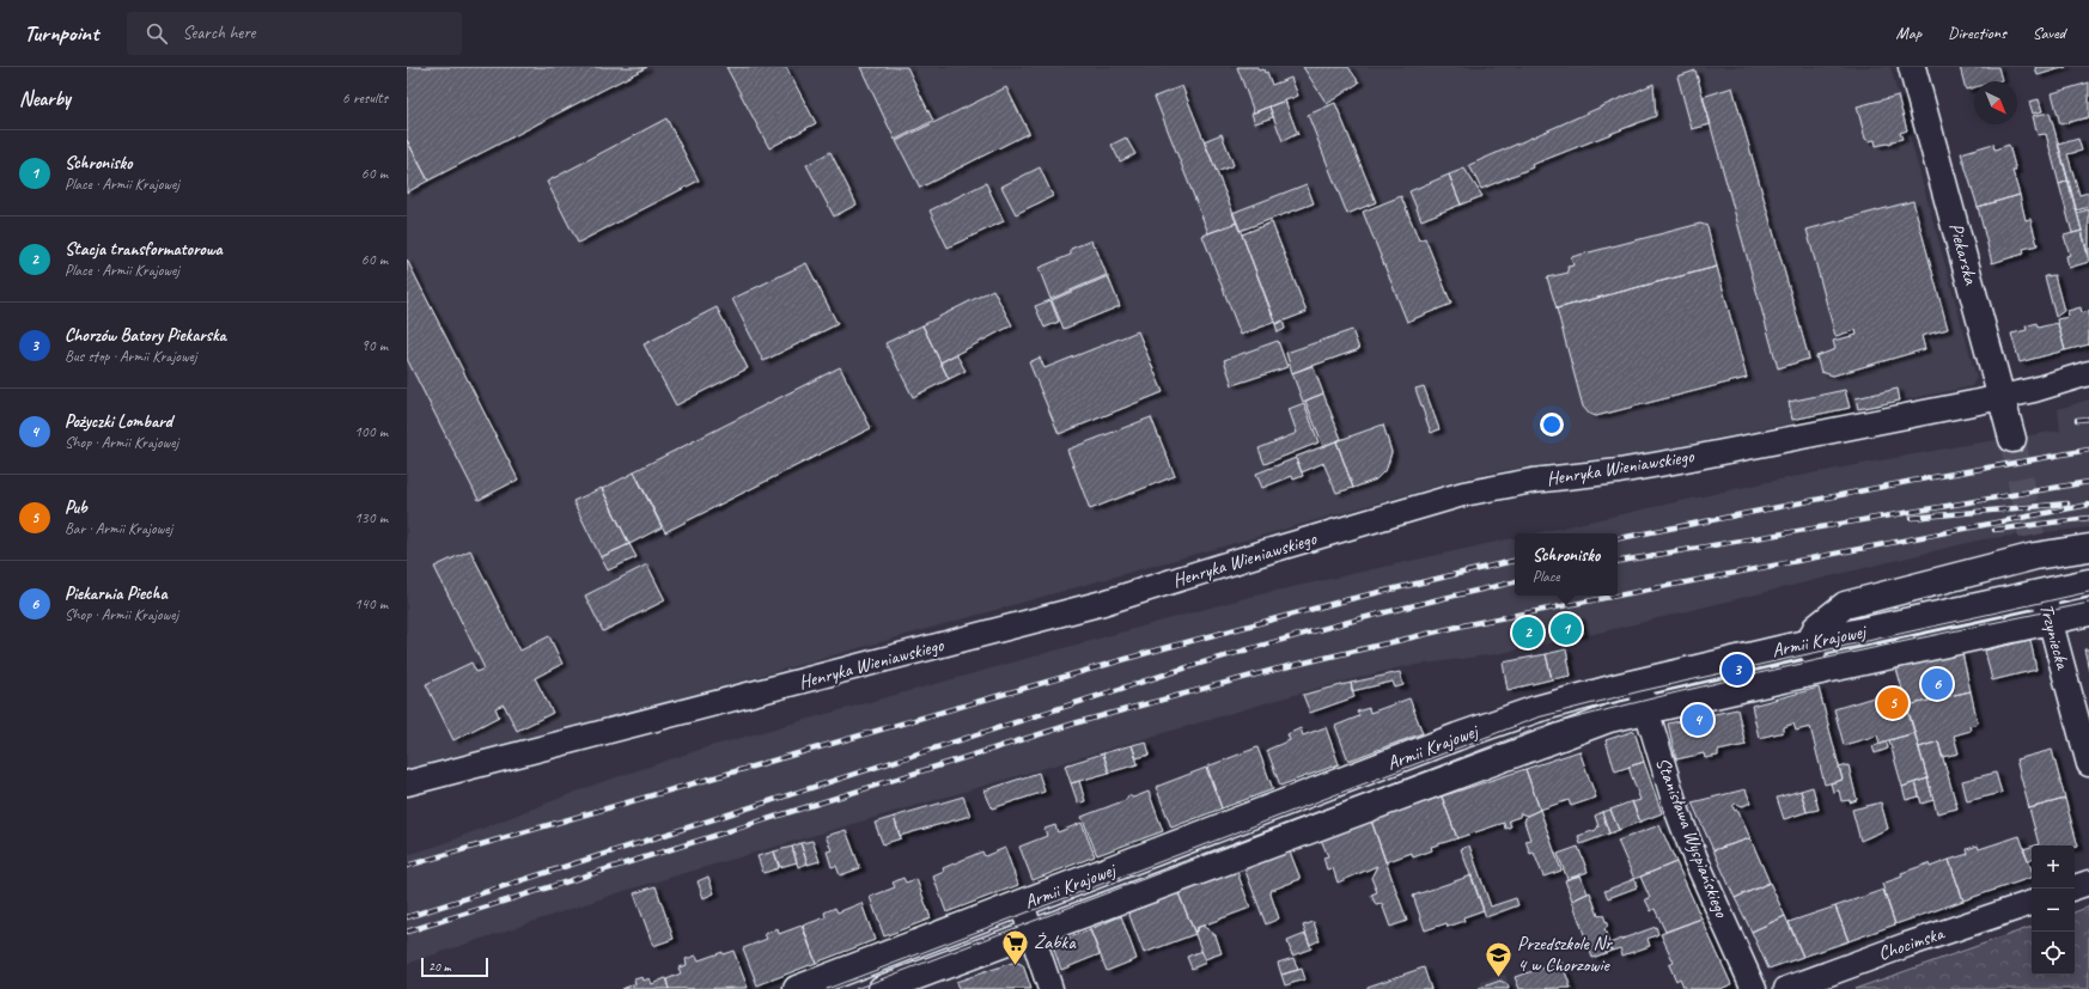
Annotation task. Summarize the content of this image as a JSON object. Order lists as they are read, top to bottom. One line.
{"streets":{"street":["Piekarska","Henryka Wieniawskiego","Trzyniecka","Armii Krajowej","Stanisława Wyspiańskiego","Chocimska"]},"crossings":[["Piekarska","Henryka Wieniawskiego"],["Trzyniecka","Armii Krajowej"],["Armii Krajowej","Stanisława Wyspiańskiego"]],"places":{"supermarket":["Żabka"],"school or university":["Przedszkole Nr 4 w Chorzowie"]},"scale_bar":"20 m","north":"bottom right","page":{"header":"Turnpoint","search":"Search here","nav":["Map","Directions","Saved"],"heading":["Nearby","6 results"],"list":[{"mark":"1","name":"Schronisko","note":"Place · Armii Krajowej","value":"60 m"},{"mark":"2","name":"Stacja transformatorowa","note":"Place · Armii Krajowej","value":"60 m"},{"mark":"3","name":"Chorzów Batory Piekarska","note":"Bus stop · Armii Krajowej","value":"90 m"},{"mark":"4","name":"Pożyczki Lombard","note":"Shop · Armii Krajowej","value":"100 m"},{"mark":"5","name":"Pub","note":"Bar · Armii Krajowej","value":"130 m"},{"mark":"6","name":"Piekarnia Piecha","note":"Shop · Armii Krajowej","value":"140 m"}],"popup":["Schronisko","Place"],"pins":["1","2","3","6","5","4"],"map_buttons":["+","−"],"scale":"20 m"}}
